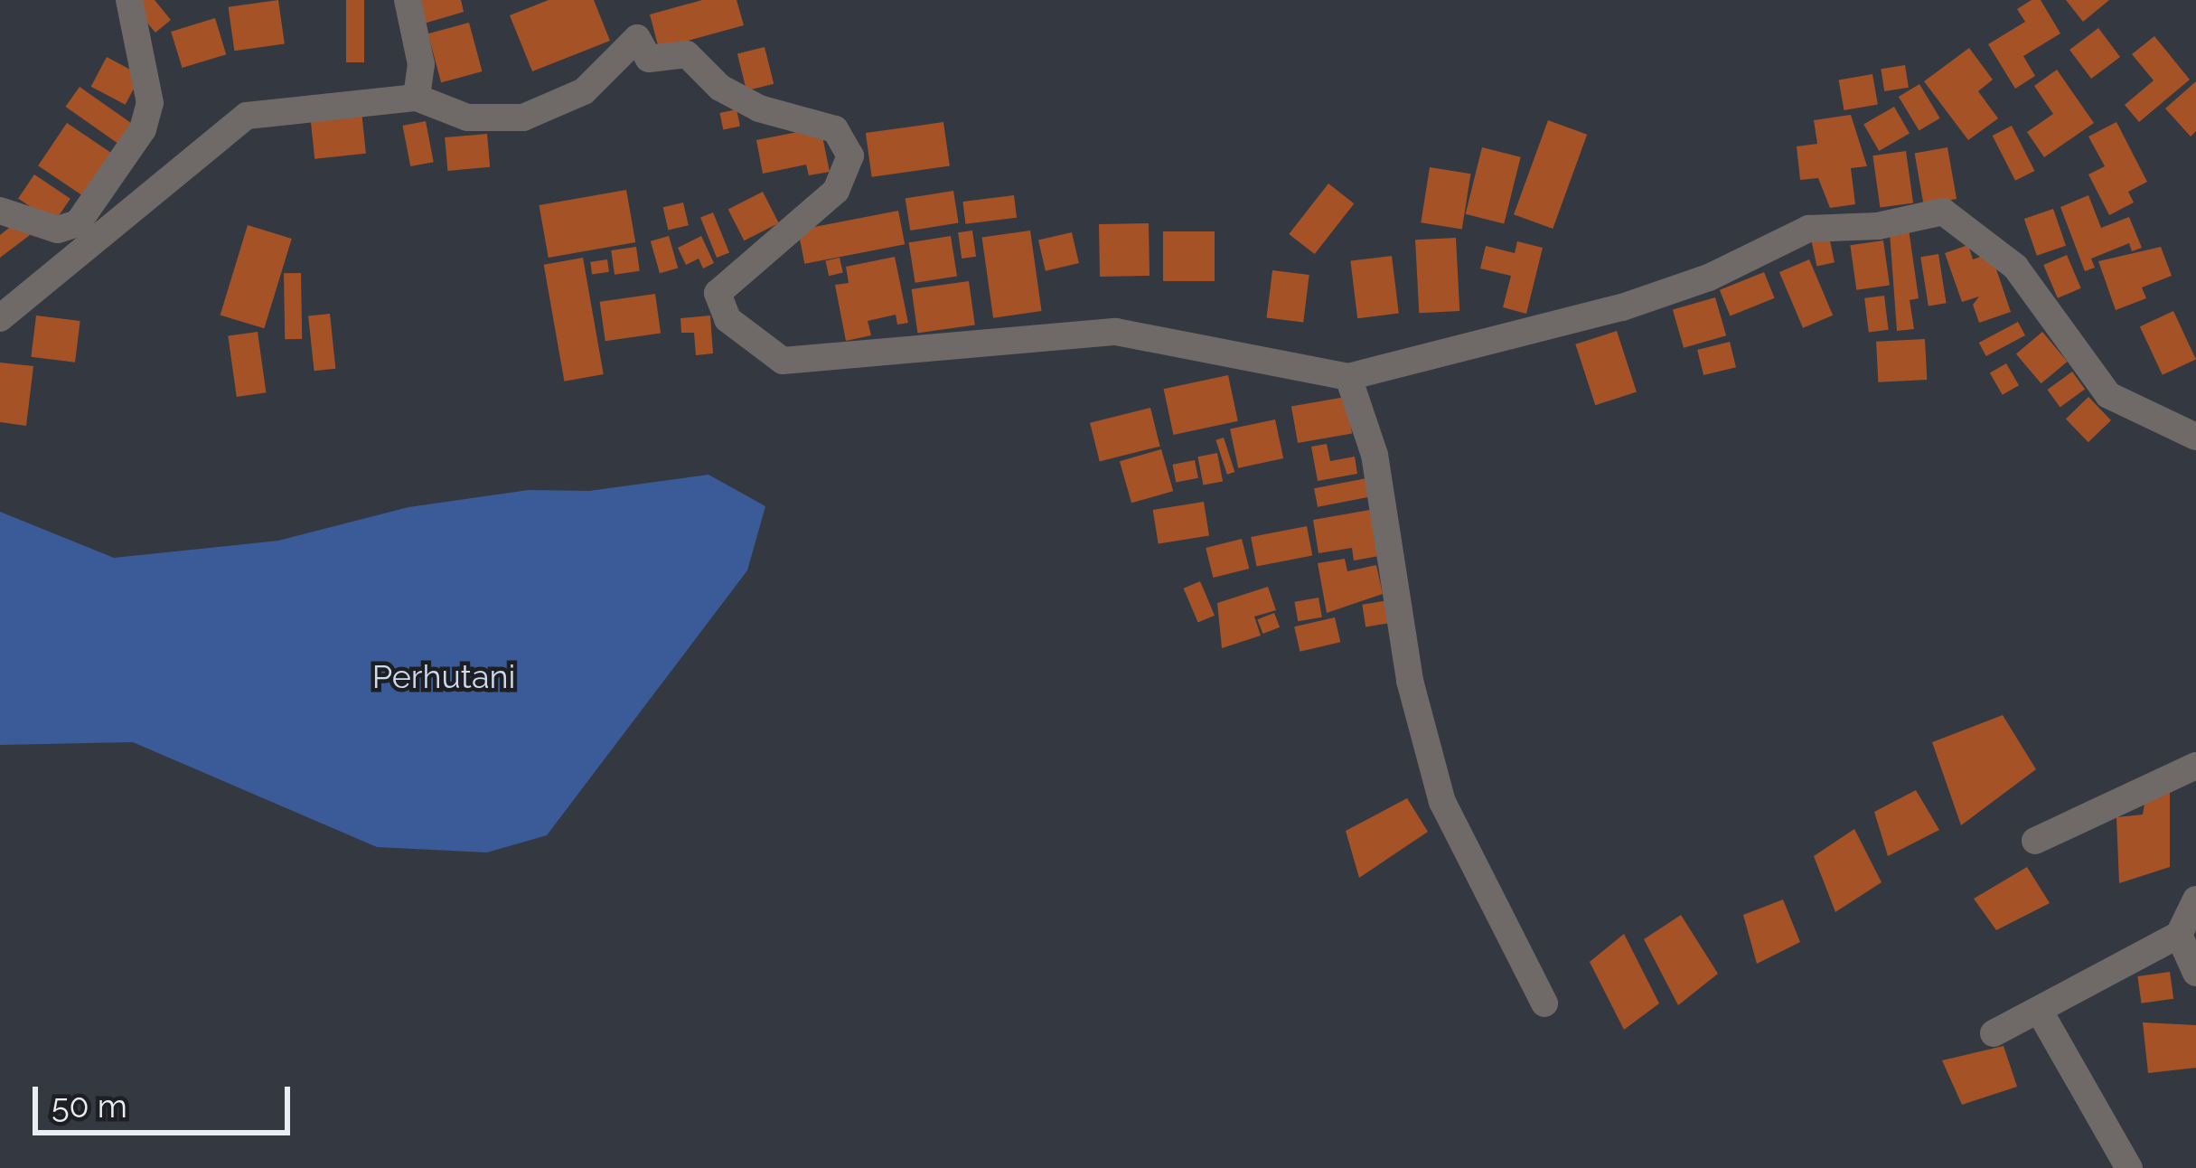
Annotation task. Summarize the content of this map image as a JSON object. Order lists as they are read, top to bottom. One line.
{"parks":["Perhutani"],"scale_bar":"50 m"}
